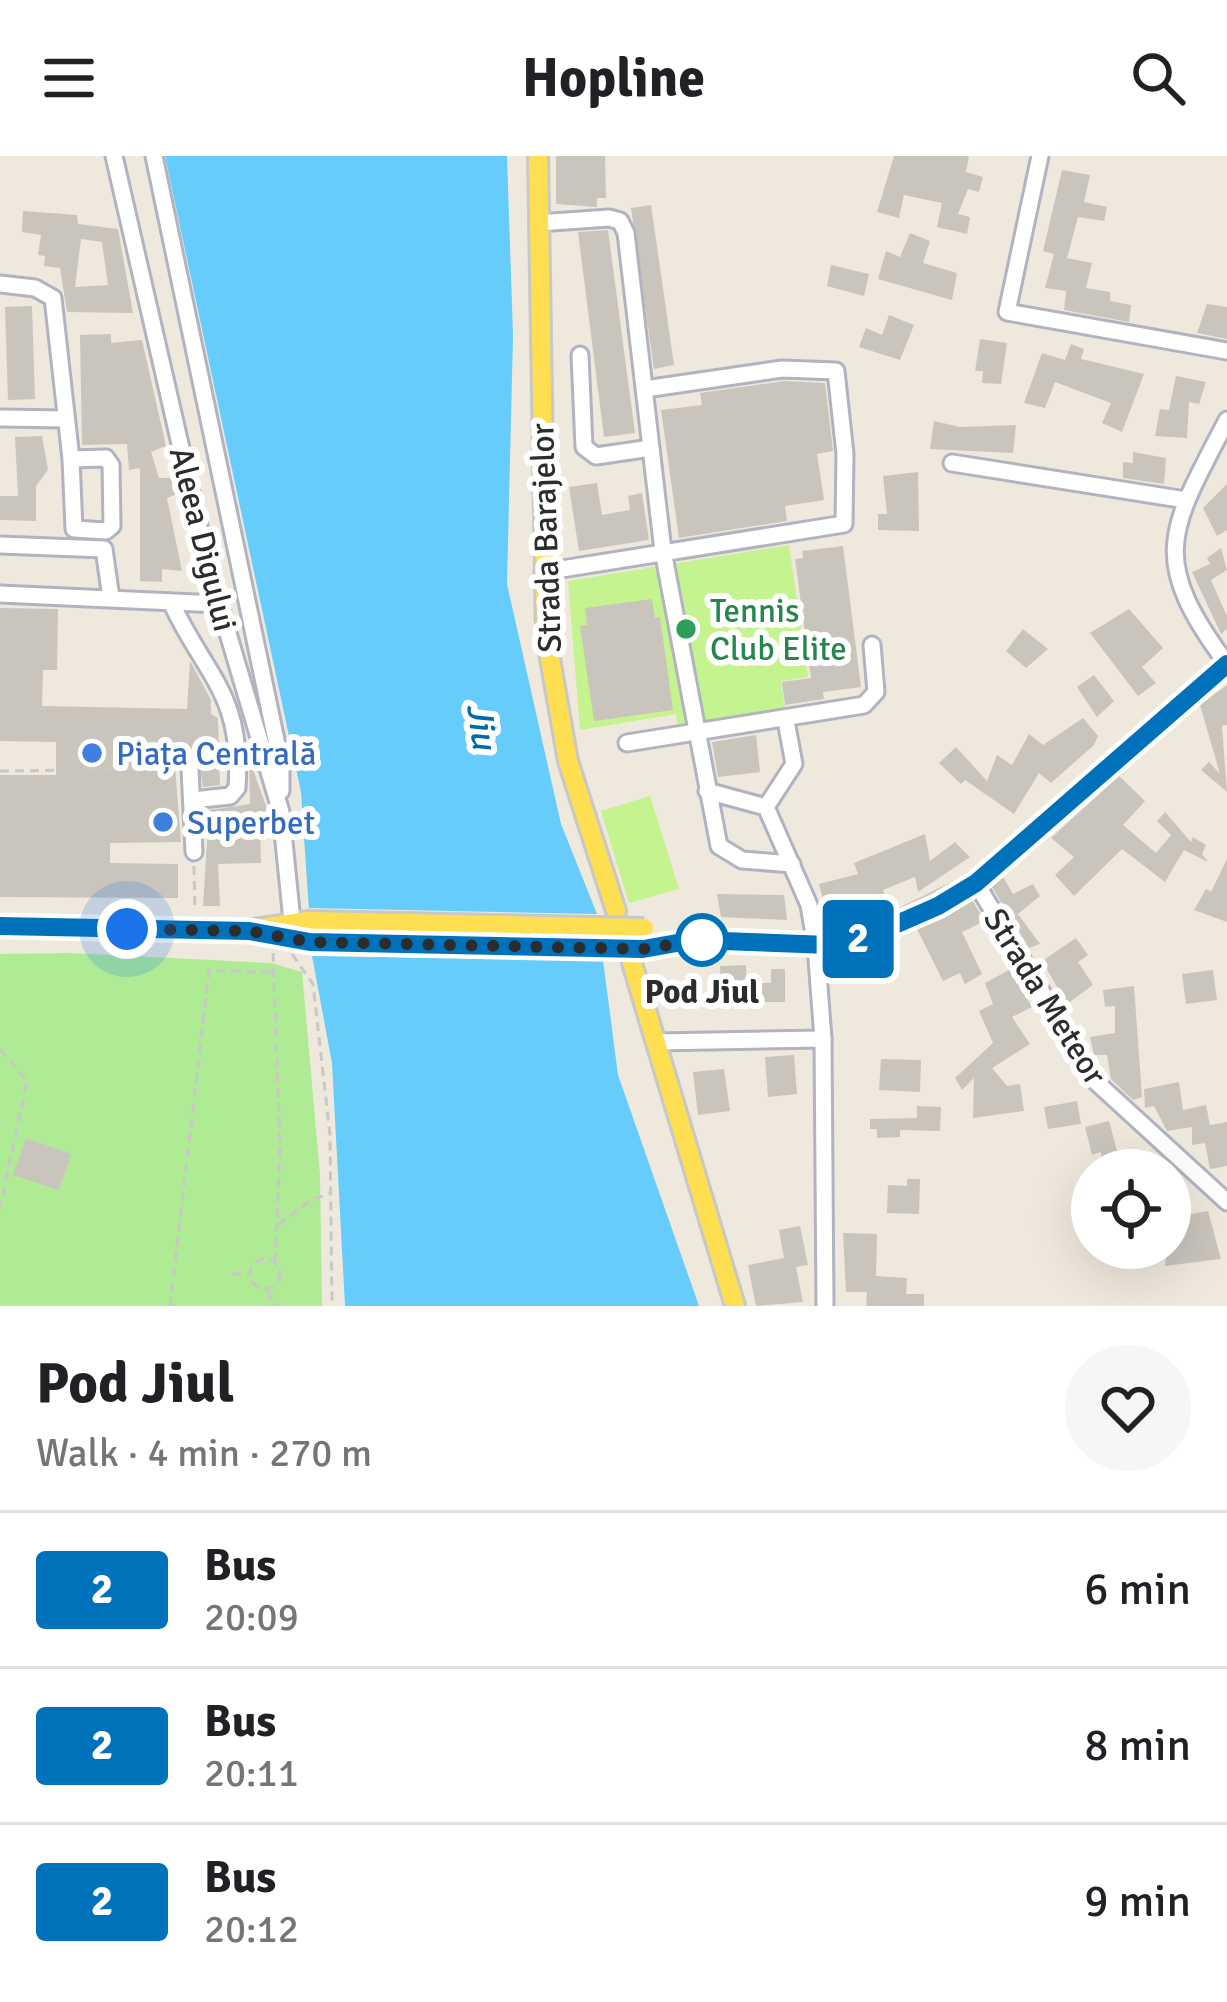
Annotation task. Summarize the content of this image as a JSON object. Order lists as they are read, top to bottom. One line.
{"streets":{"main road":["Strada Barajelor"],"street":["Aleea Digului","Strada Meteor"]},"water":["Jiu"],"places":["Tennis Club Elite","Piața Centrală","Superbet","Pod Jiul"],"lines":["bus line 2"],"page":{"header":"Hopline","on_map":"2","heading":["Pod Jiul","Walk · 4 min · 270 m"],"list":[{"mark":"2","name":"Bus","note":"20:09","value":"6 min"},{"mark":"2","name":"Bus","note":"20:11","value":"8 min"},{"mark":"2","name":"Bus","note":"20:12","value":"9 min"}]}}
